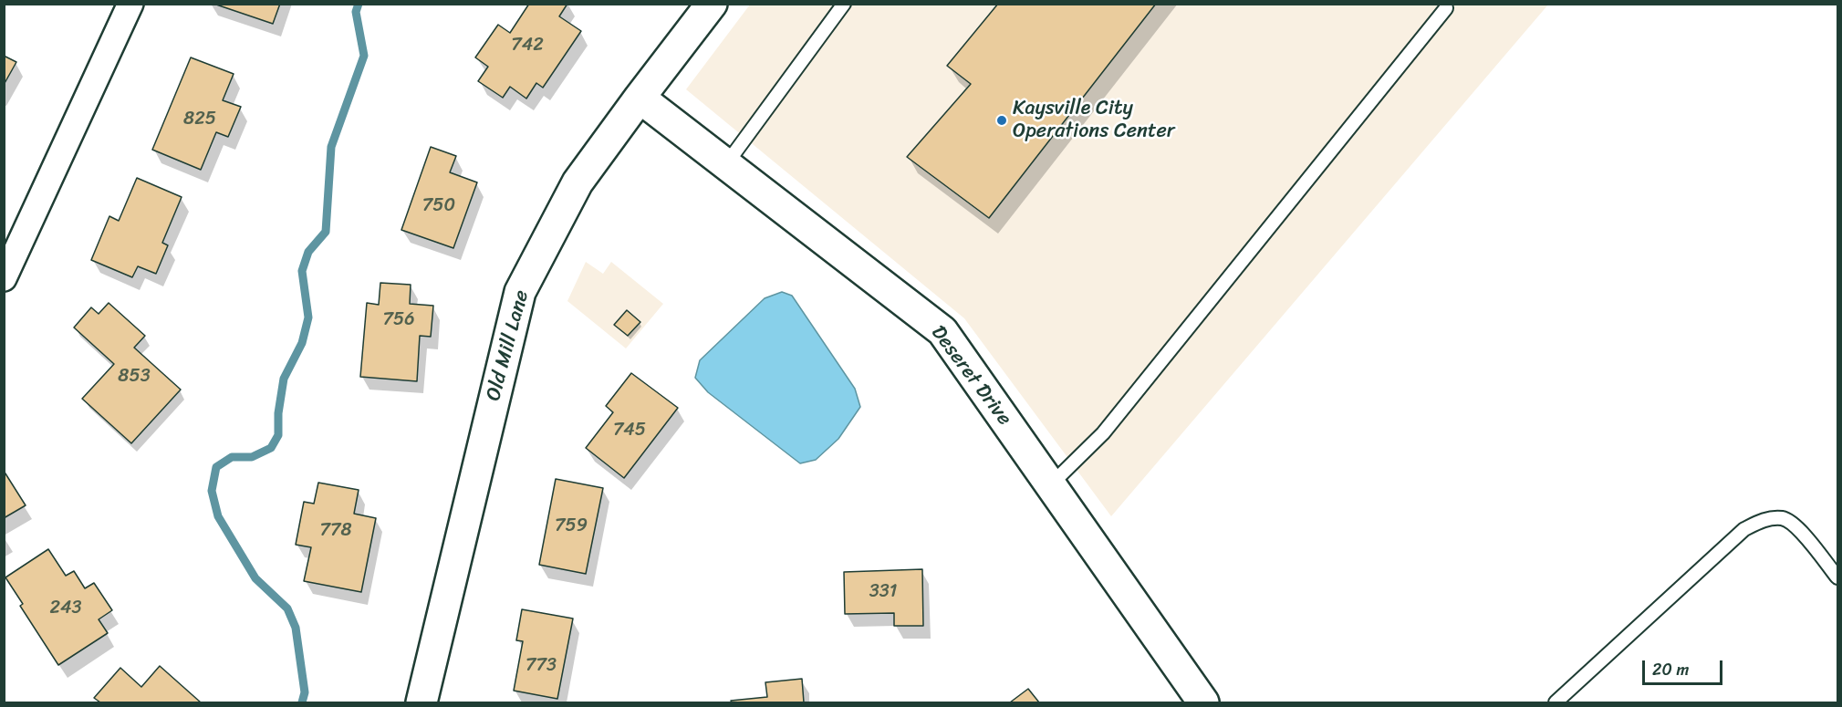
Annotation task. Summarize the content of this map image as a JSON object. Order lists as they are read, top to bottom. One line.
{"streets":{"street":["Old Mill Lane","Deseret Drive"]},"crossings":[["Old Mill Lane","Deseret Drive"]],"places":["Kaysville City Operations Center"],"house_numbers":["742","825","750","756","853","745","759","778","331","243","773"],"scale_bar":"20 m"}
